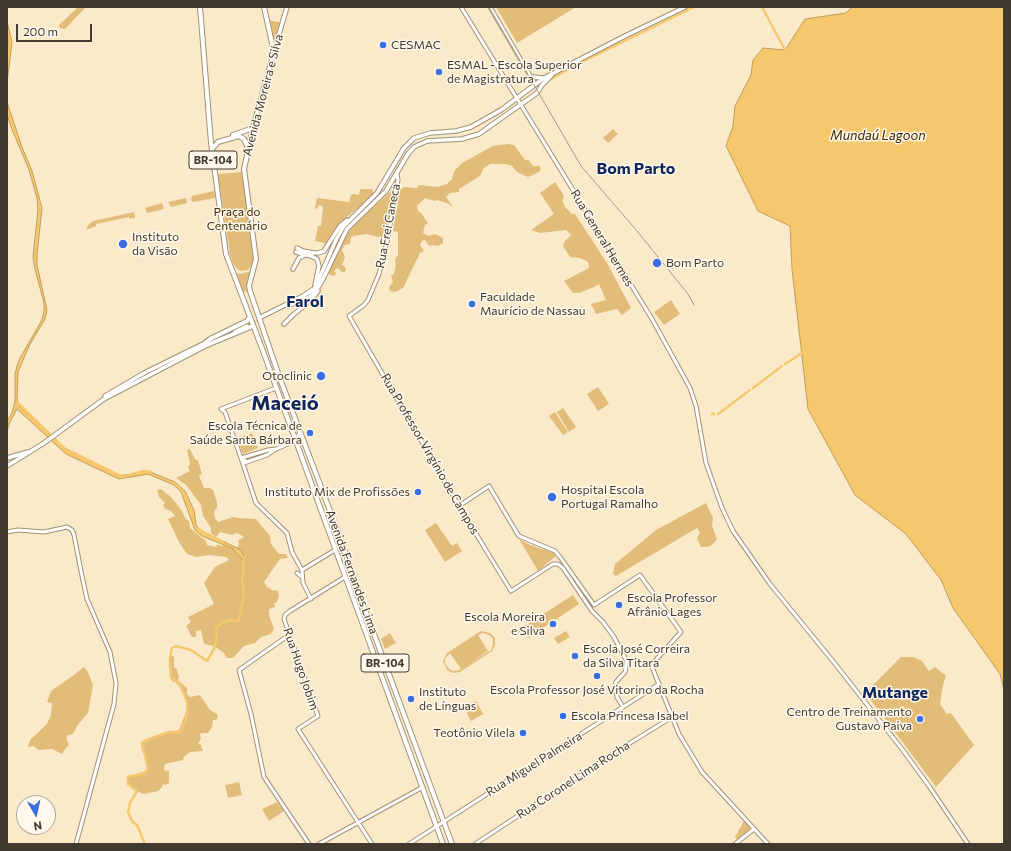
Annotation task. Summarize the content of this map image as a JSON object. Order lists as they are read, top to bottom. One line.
{"streets":{"highway":["Avenida Moreira e Silva","BR-104","Avenida Fernandes Lima"],"street":["Rua Frei Caneca","Rua General Hermes","Rua Professor Virgínio de Campos","Rua Hugo Jobim","Rua Miguel Palmeira","Rua Coronel Lima Rocha"]},"crossings":[["Avenida Moreira e Silva","BR-104"],["Avenida Moreira e Silva","Avenida Fernandes Lima"],["BR-104","Avenida Fernandes Lima"],["Rua Frei Caneca","Rua Professor Virgínio de Campos"],["Rua Professor Virgínio de Campos","Rua Miguel Palmeira"],["Avenida Fernandes Lima","Rua Miguel Palmeira"]],"districts":["Bom Parto","Farol","Maceió","Mutange"],"water":["Mundaú Lagoon"],"parks":["Praça do Centenário"],"places":["CESMAC","ESMAL - Escola Superior de Magistratura","Instituto da Visão","Bom Parto","Faculdade Maurício de Nassau","Otoclinic","Escola Técnica de Saúde Santa Bárbara","Instituto Mix de Profissões","Hospital Escola Portugal Ramalho","Escola Professor Afrânio Lages","Escola Moreira e Silva","Escola José Correira da Silva Titara","Escola Professor José Vitorino da Rocha","Instituto de Línguas","Escola Princesa Isabel","Centro de Treinamento Gustavo Paiva","Teotônio Vilela"],"scale_bar":"200 m","north":"bottom"}
